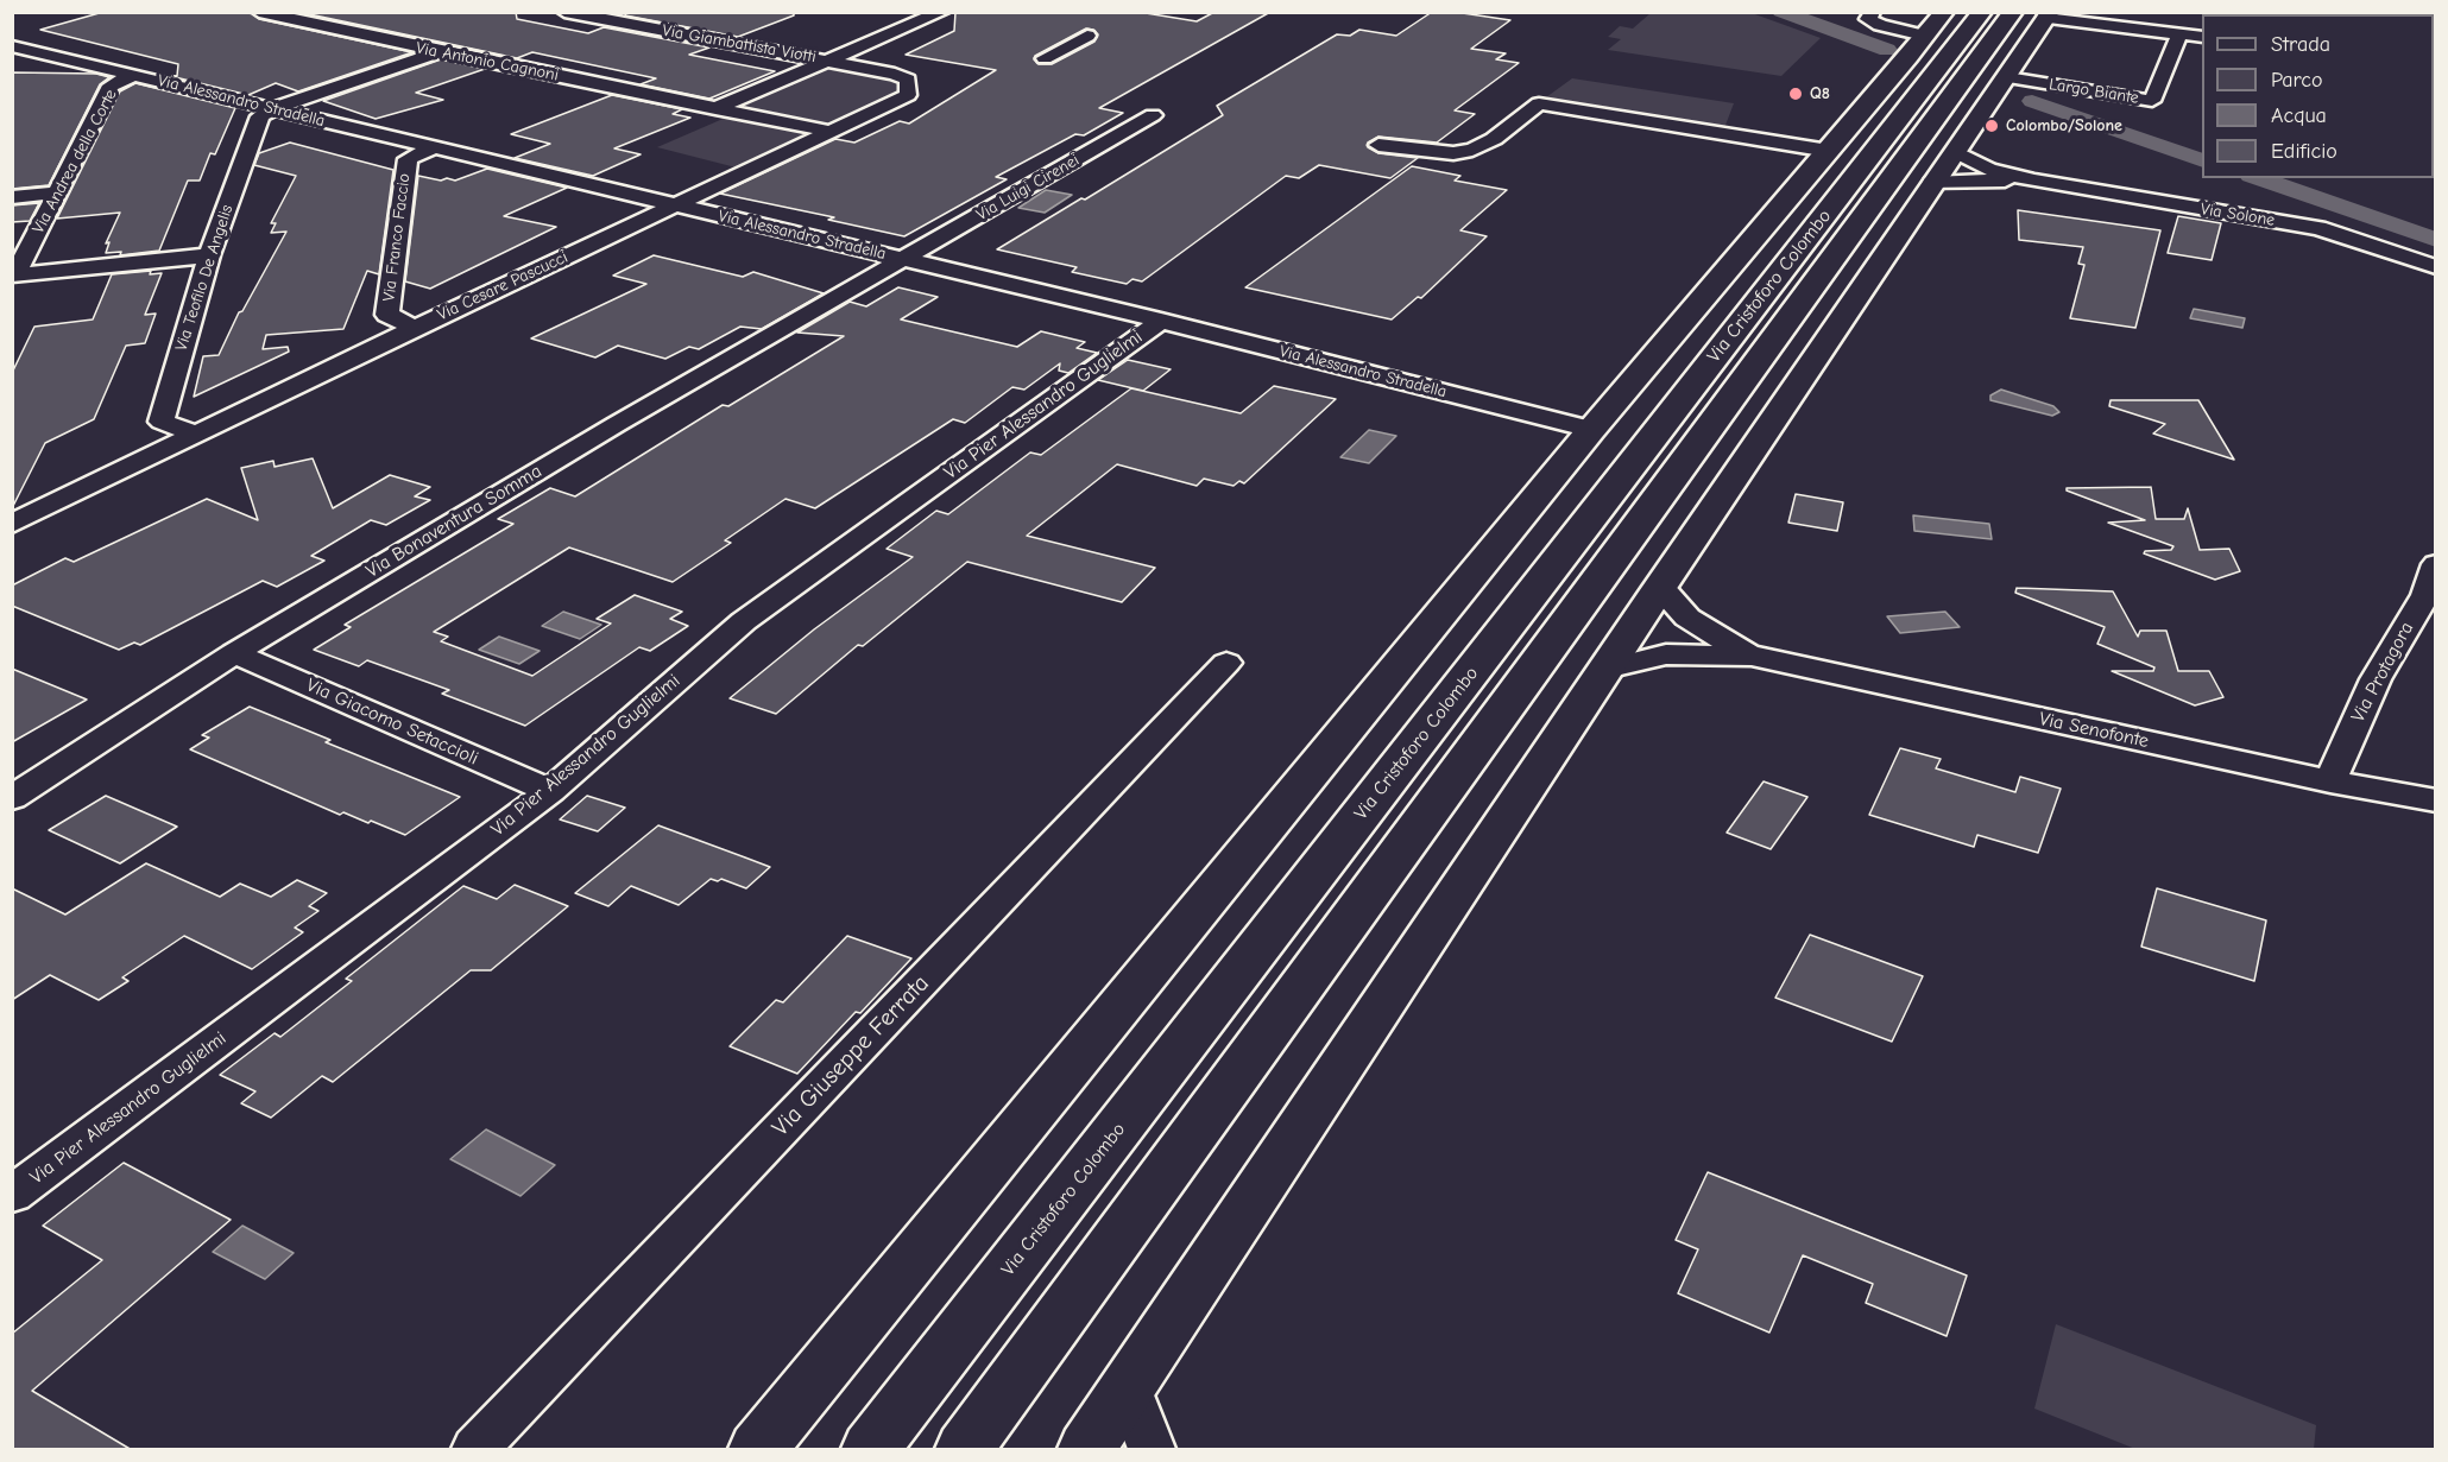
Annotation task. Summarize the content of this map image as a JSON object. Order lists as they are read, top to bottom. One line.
{"streets":{"main road":["Via Cristoforo Colombo"],"street":["Via Giambattista Viotti","Via Antonio Cagnoni","Largo Biante","Via Alessandro Stradella","Via Andrea della Corte","Via Luigi Cirenei","Via Solone","Via Franco Faccio","Via Teofilo De Angelis","Via Cesare Pascucci","Via Pier Alessandro Guglielmi","Via Bonaventura Somma","Via Protagora","Via Giacomo Setaccioli","Via Senofonte","Via Giuseppe Ferrata"]},"crossings":[["Via Giambattista Viotti","Via Cesare Pascucci"],["Via Antonio Cagnoni","Via Cesare Pascucci"],["Via Alessandro Stradella","Via Andrea della Corte"],["Via Alessandro Stradella","Via Luigi Cirenei"],["Via Alessandro Stradella","Via Franco Faccio"],["Via Alessandro Stradella","Via Teofilo De Angelis"],["Via Alessandro Stradella","Via Cesare Pascucci"],["Via Alessandro Stradella","Via Cristoforo Colombo"],["Via Alessandro Stradella","Via Pier Alessandro Guglielmi"],["Via Alessandro Stradella","Via Bonaventura Somma"],["Via Andrea della Corte","Via Teofilo De Angelis"],["Via Luigi Cirenei","Via Bonaventura Somma"],["Via Franco Faccio","Via Cesare Pascucci"],["Via Teofilo De Angelis","Via Cesare Pascucci"],["Via Pier Alessandro Guglielmi","Via Giacomo Setaccioli"],["Via Bonaventura Somma","Via Giacomo Setaccioli"],["Via Protagora","Via Senofonte"]],"places":["Q8","Colombo/Solone"],"legend":["Strada","Parco","Acqua","Edificio"]}
